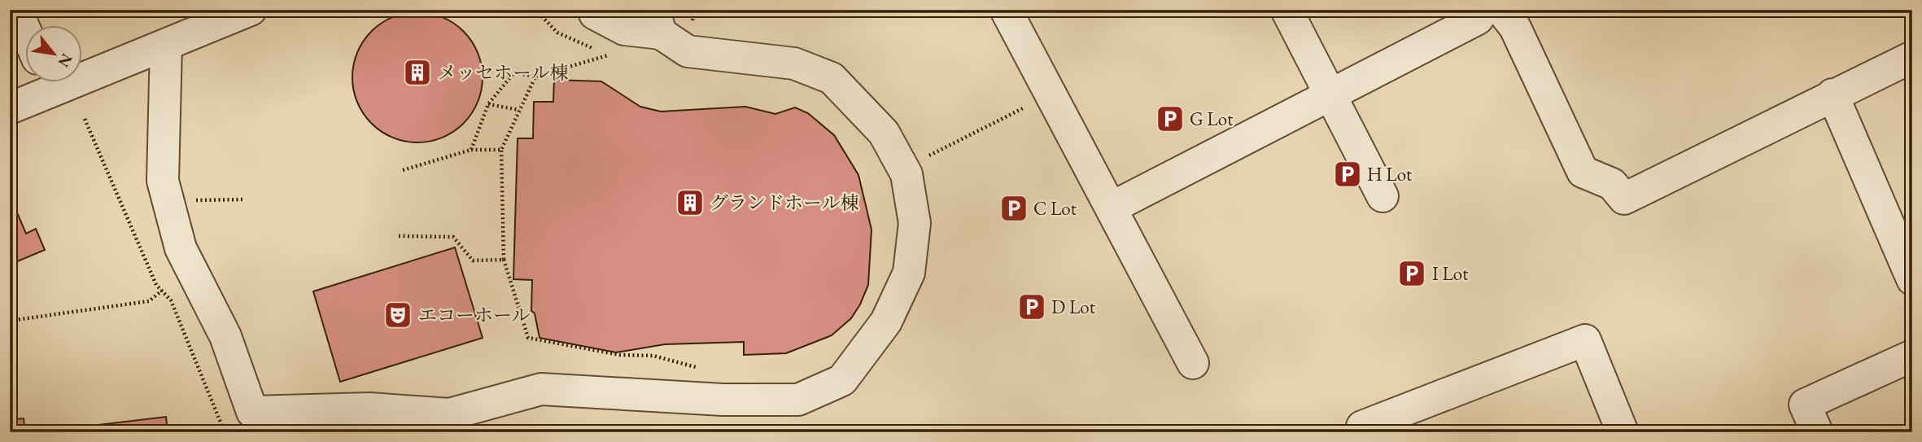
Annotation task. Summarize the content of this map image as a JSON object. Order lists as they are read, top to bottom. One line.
{"places":{"building":["メッセホール棟","グランドホール棟"],"parking":["G Lot","H Lot","C Lot","I Lot","D Lot"],"theatre":["エコーホール"]},"north":"bottom right"}
